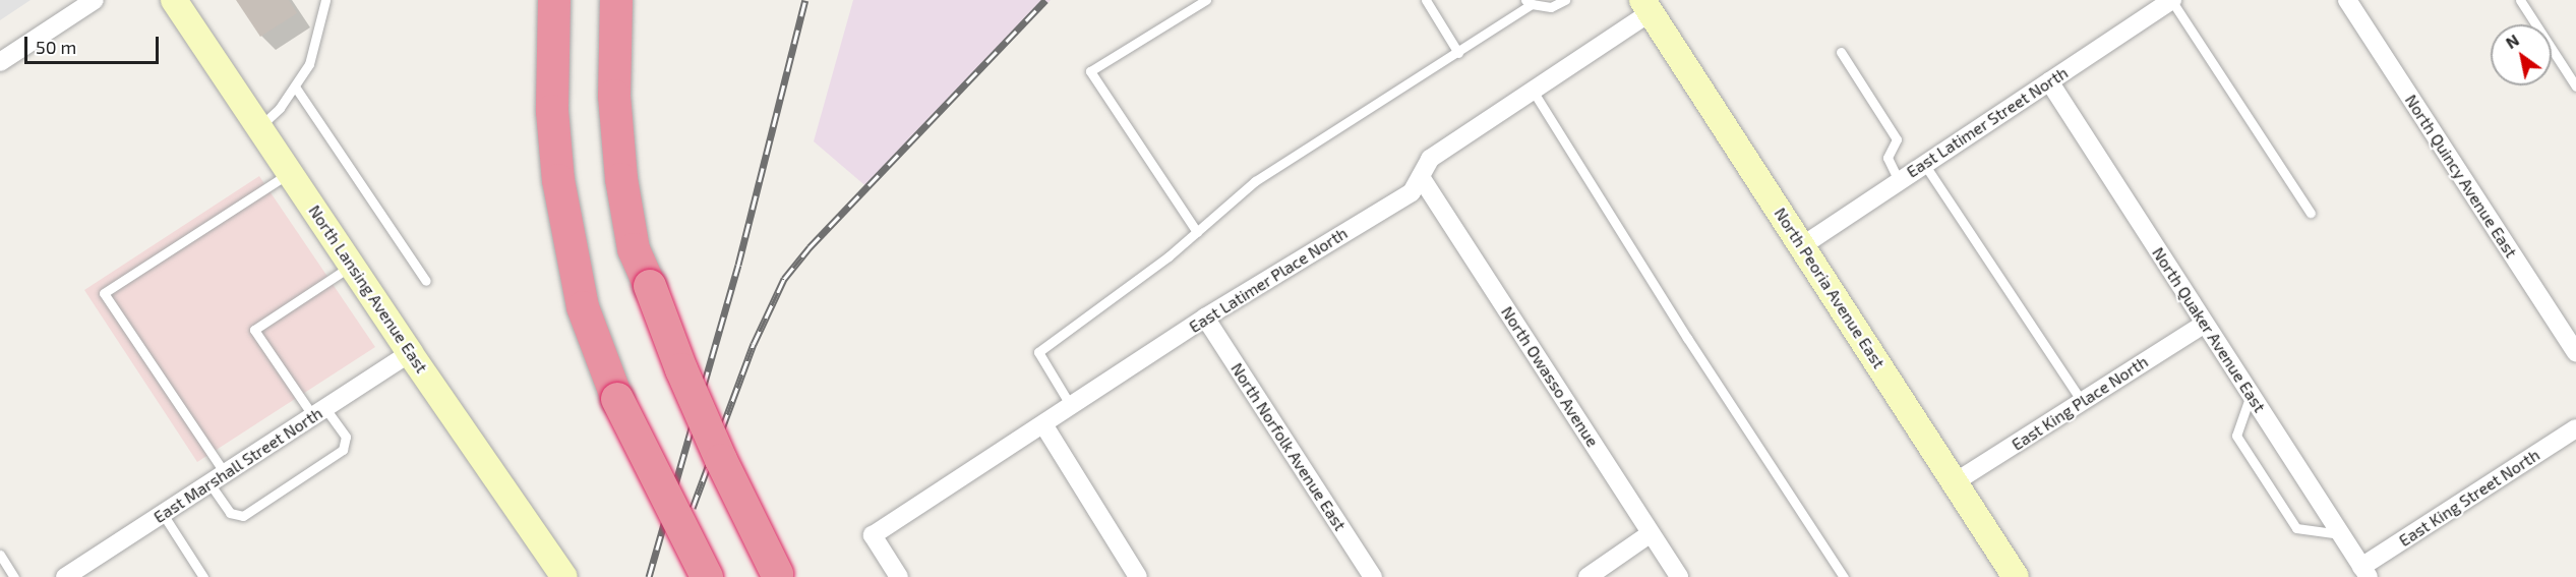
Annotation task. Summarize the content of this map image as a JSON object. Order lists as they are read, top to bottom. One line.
{"streets":{"street":["East Latimer Street North","North Quincy Avenue East","East Latimer Place North","North Peoria Avenue East","North Lansing Avenue East","North Quaker Avenue East","North Owasso Avenue","East King Place North","North Norfolk Avenue East","East Marshall Street North","East King Street North"]},"crossings":[["East Latimer Street North","North Peoria Avenue East"],["East Latimer Street North","North Quaker Avenue East"],["East Latimer Place North","North Peoria Avenue East"],["East Latimer Place North","North Owasso Avenue"],["East Latimer Place North","North Norfolk Avenue East"],["North Peoria Avenue East","East King Place North"],["North Lansing Avenue East","East Marshall Street North"],["North Quaker Avenue East","East King Place North"],["North Quaker Avenue East","East King Street North"]],"scale_bar":"50 m","north":"top left"}
